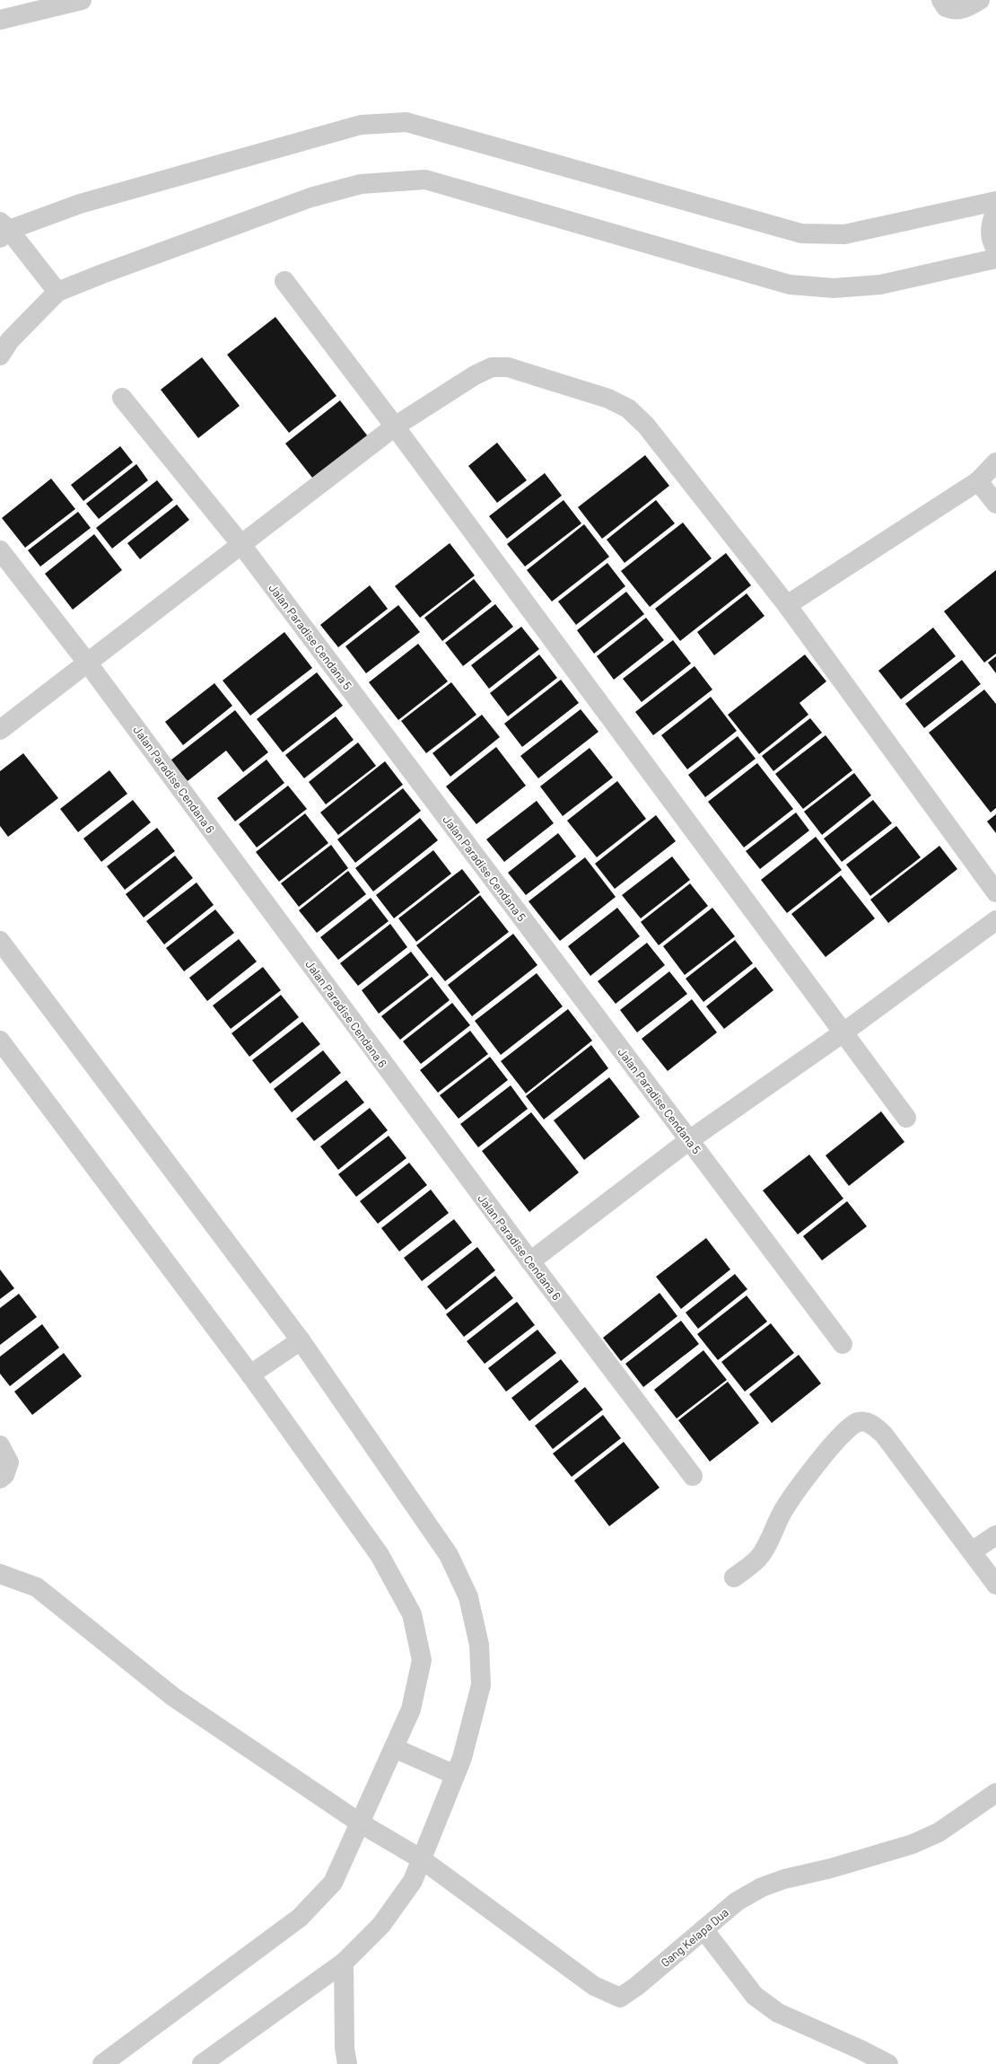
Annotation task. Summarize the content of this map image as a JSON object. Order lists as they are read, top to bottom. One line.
{"streets":{"street":["Jalan Paradise Cendana 5","Jalan Paradise Cendana 6","Gang Kelapa Dua"]}}
